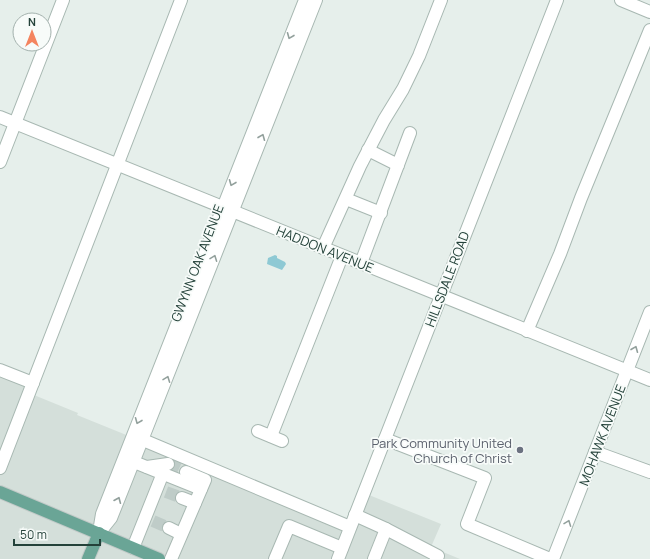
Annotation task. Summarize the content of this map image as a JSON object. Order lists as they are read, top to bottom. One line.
{"streets":{"main road":["GWYNN OAK AVENUE"],"street":["HADDON AVENUE","HILLSDALE ROAD","MOHAWK AVENUE"]},"crossings":[["HADDON AVENUE","GWYNN OAK AVENUE"],["HADDON AVENUE","HILLSDALE ROAD"],["HADDON AVENUE","MOHAWK AVENUE"]],"places":["Park Community United Church of Christ"],"scale_bar":"50 m","north":"top"}
